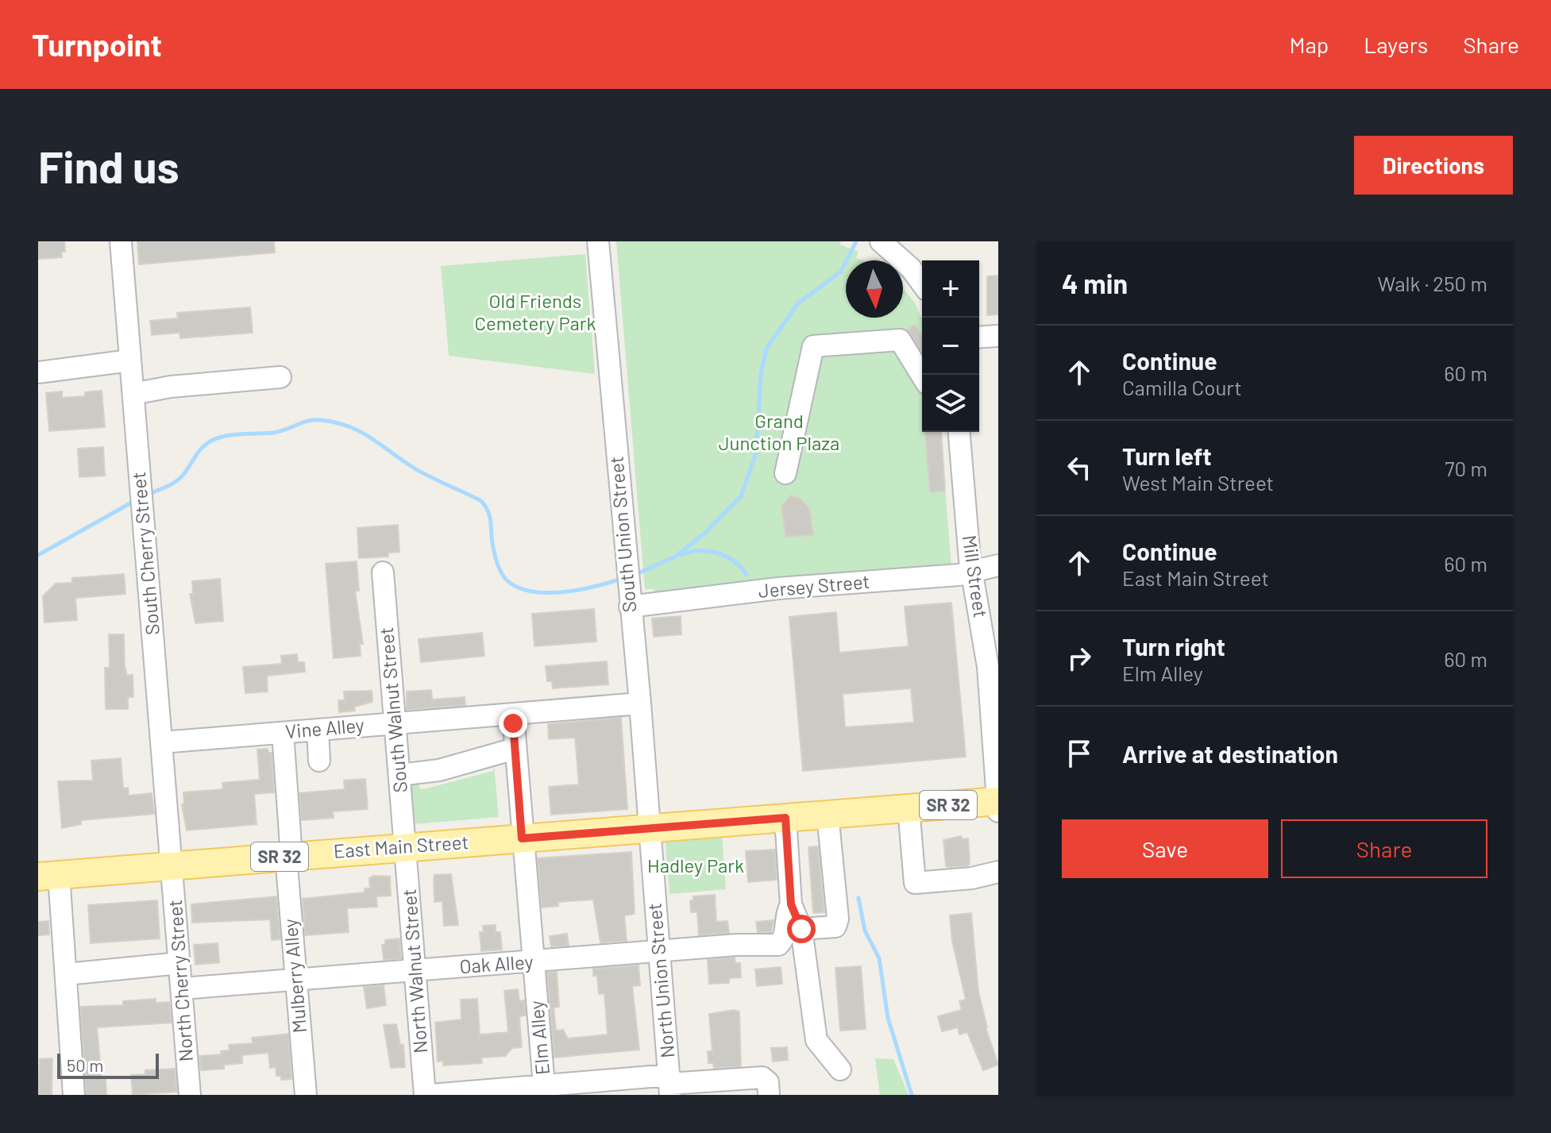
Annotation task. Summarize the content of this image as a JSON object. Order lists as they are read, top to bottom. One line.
{"streets":{"main road":["SR 32","East Main Street"],"street":["South Union Street","South Cherry Street","Mill Street","Jersey Street","South Walnut Street","Vine Alley","Oak Alley","North Walnut Street","Mulberry Alley","North Cherry Street","North Union Street","Elm Alley"]},"crossings":[["South Union Street","Jersey Street"],["South Union Street","Vine Alley"],["South Union Street","SR 32"],["South Union Street","East Main Street"],["South Union Street","North Union Street"],["South Cherry Street","Vine Alley"],["South Cherry Street","East Main Street"],["South Cherry Street","North Cherry Street"],["Mill Street","Jersey Street"],["Mill Street","SR 32"],["South Walnut Street","Vine Alley"],["South Walnut Street","East Main Street"],["South Walnut Street","North Walnut Street"],["Vine Alley","Mulberry Alley"],["Vine Alley","Elm Alley"],["SR 32","East Main Street"],["SR 32","North Union Street"],["East Main Street","North Walnut Street"],["East Main Street","Mulberry Alley"],["East Main Street","North Cherry Street"],["East Main Street","North Union Street"],["East Main Street","Elm Alley"],["Oak Alley","North Walnut Street"],["Oak Alley","Mulberry Alley"],["Oak Alley","North Cherry Street"],["Oak Alley","North Union Street"],["Oak Alley","Elm Alley"]],"parks":["Old Friends Cemetery Park","Grand Junction Plaza","Hadley Park"],"scale_bar":"50 m","north":"bottom","page":{"header":"Turnpoint","nav":["Map","Layers","Share"],"buttons":["Directions",["Save","Share"]],"title":"Find us","heading":["4 min","Walk · 250 m"],"map_buttons":["+","−"],"list":[["Continue","Camilla Court","60 m"],["Turn left","West Main Street","70 m"],["Continue","East Main Street","60 m"],["Turn right","Elm Alley","60 m"],"Arrive at destination"],"scale":"50 m"}}
